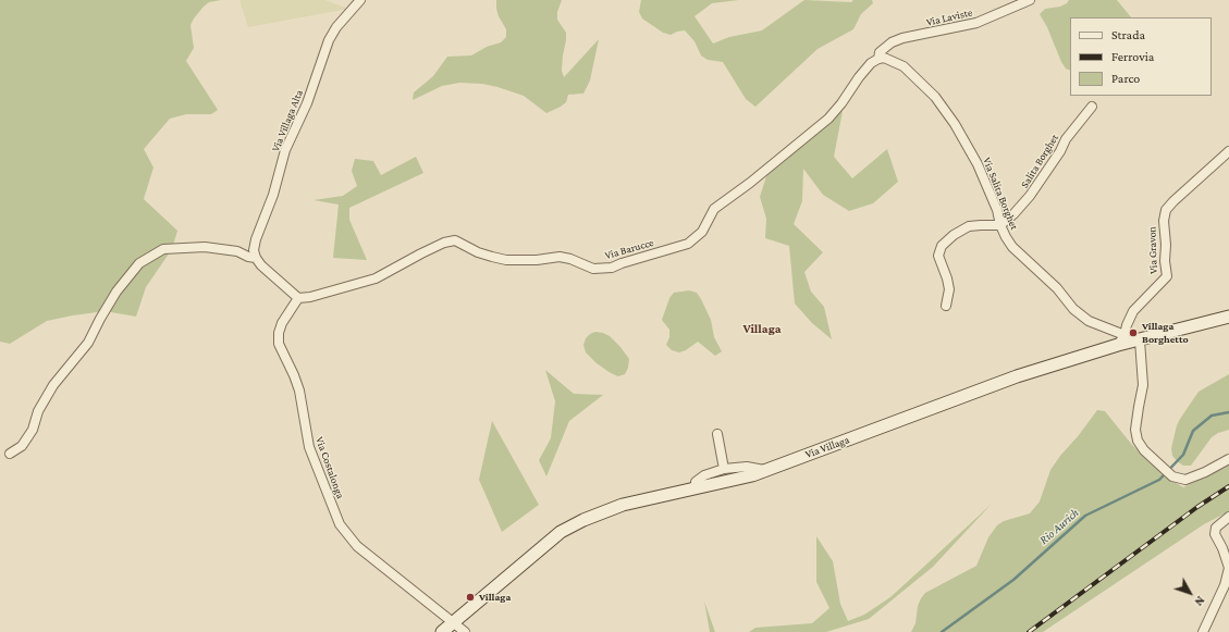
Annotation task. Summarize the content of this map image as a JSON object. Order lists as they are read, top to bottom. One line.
{"streets":{"street":["Via Laviste","Via Villaga Alta","Salita Borghet","Via Salita Borghet","Via Barucce","Via Gravon","Via Villaga","Via Costalonga"]},"crossings":[["Via Laviste","Via Salita Borghet"],["Via Laviste","Via Barucce"],["Salita Borghet","Via Salita Borghet"],["Via Salita Borghet","Via Barucce"],["Via Salita Borghet","Via Gravon"],["Via Salita Borghet","Via Villaga"],["Via Barucce","Via Costalonga"],["Via Gravon","Via Villaga"],["Via Villaga","Via Costalonga"]],"districts":["Villaga"],"water":["Rio Aurich"],"places":["Villaga Borghetto","Villaga"],"legend":["Strada","Ferrovia","Parco"],"north":"bottom right"}
